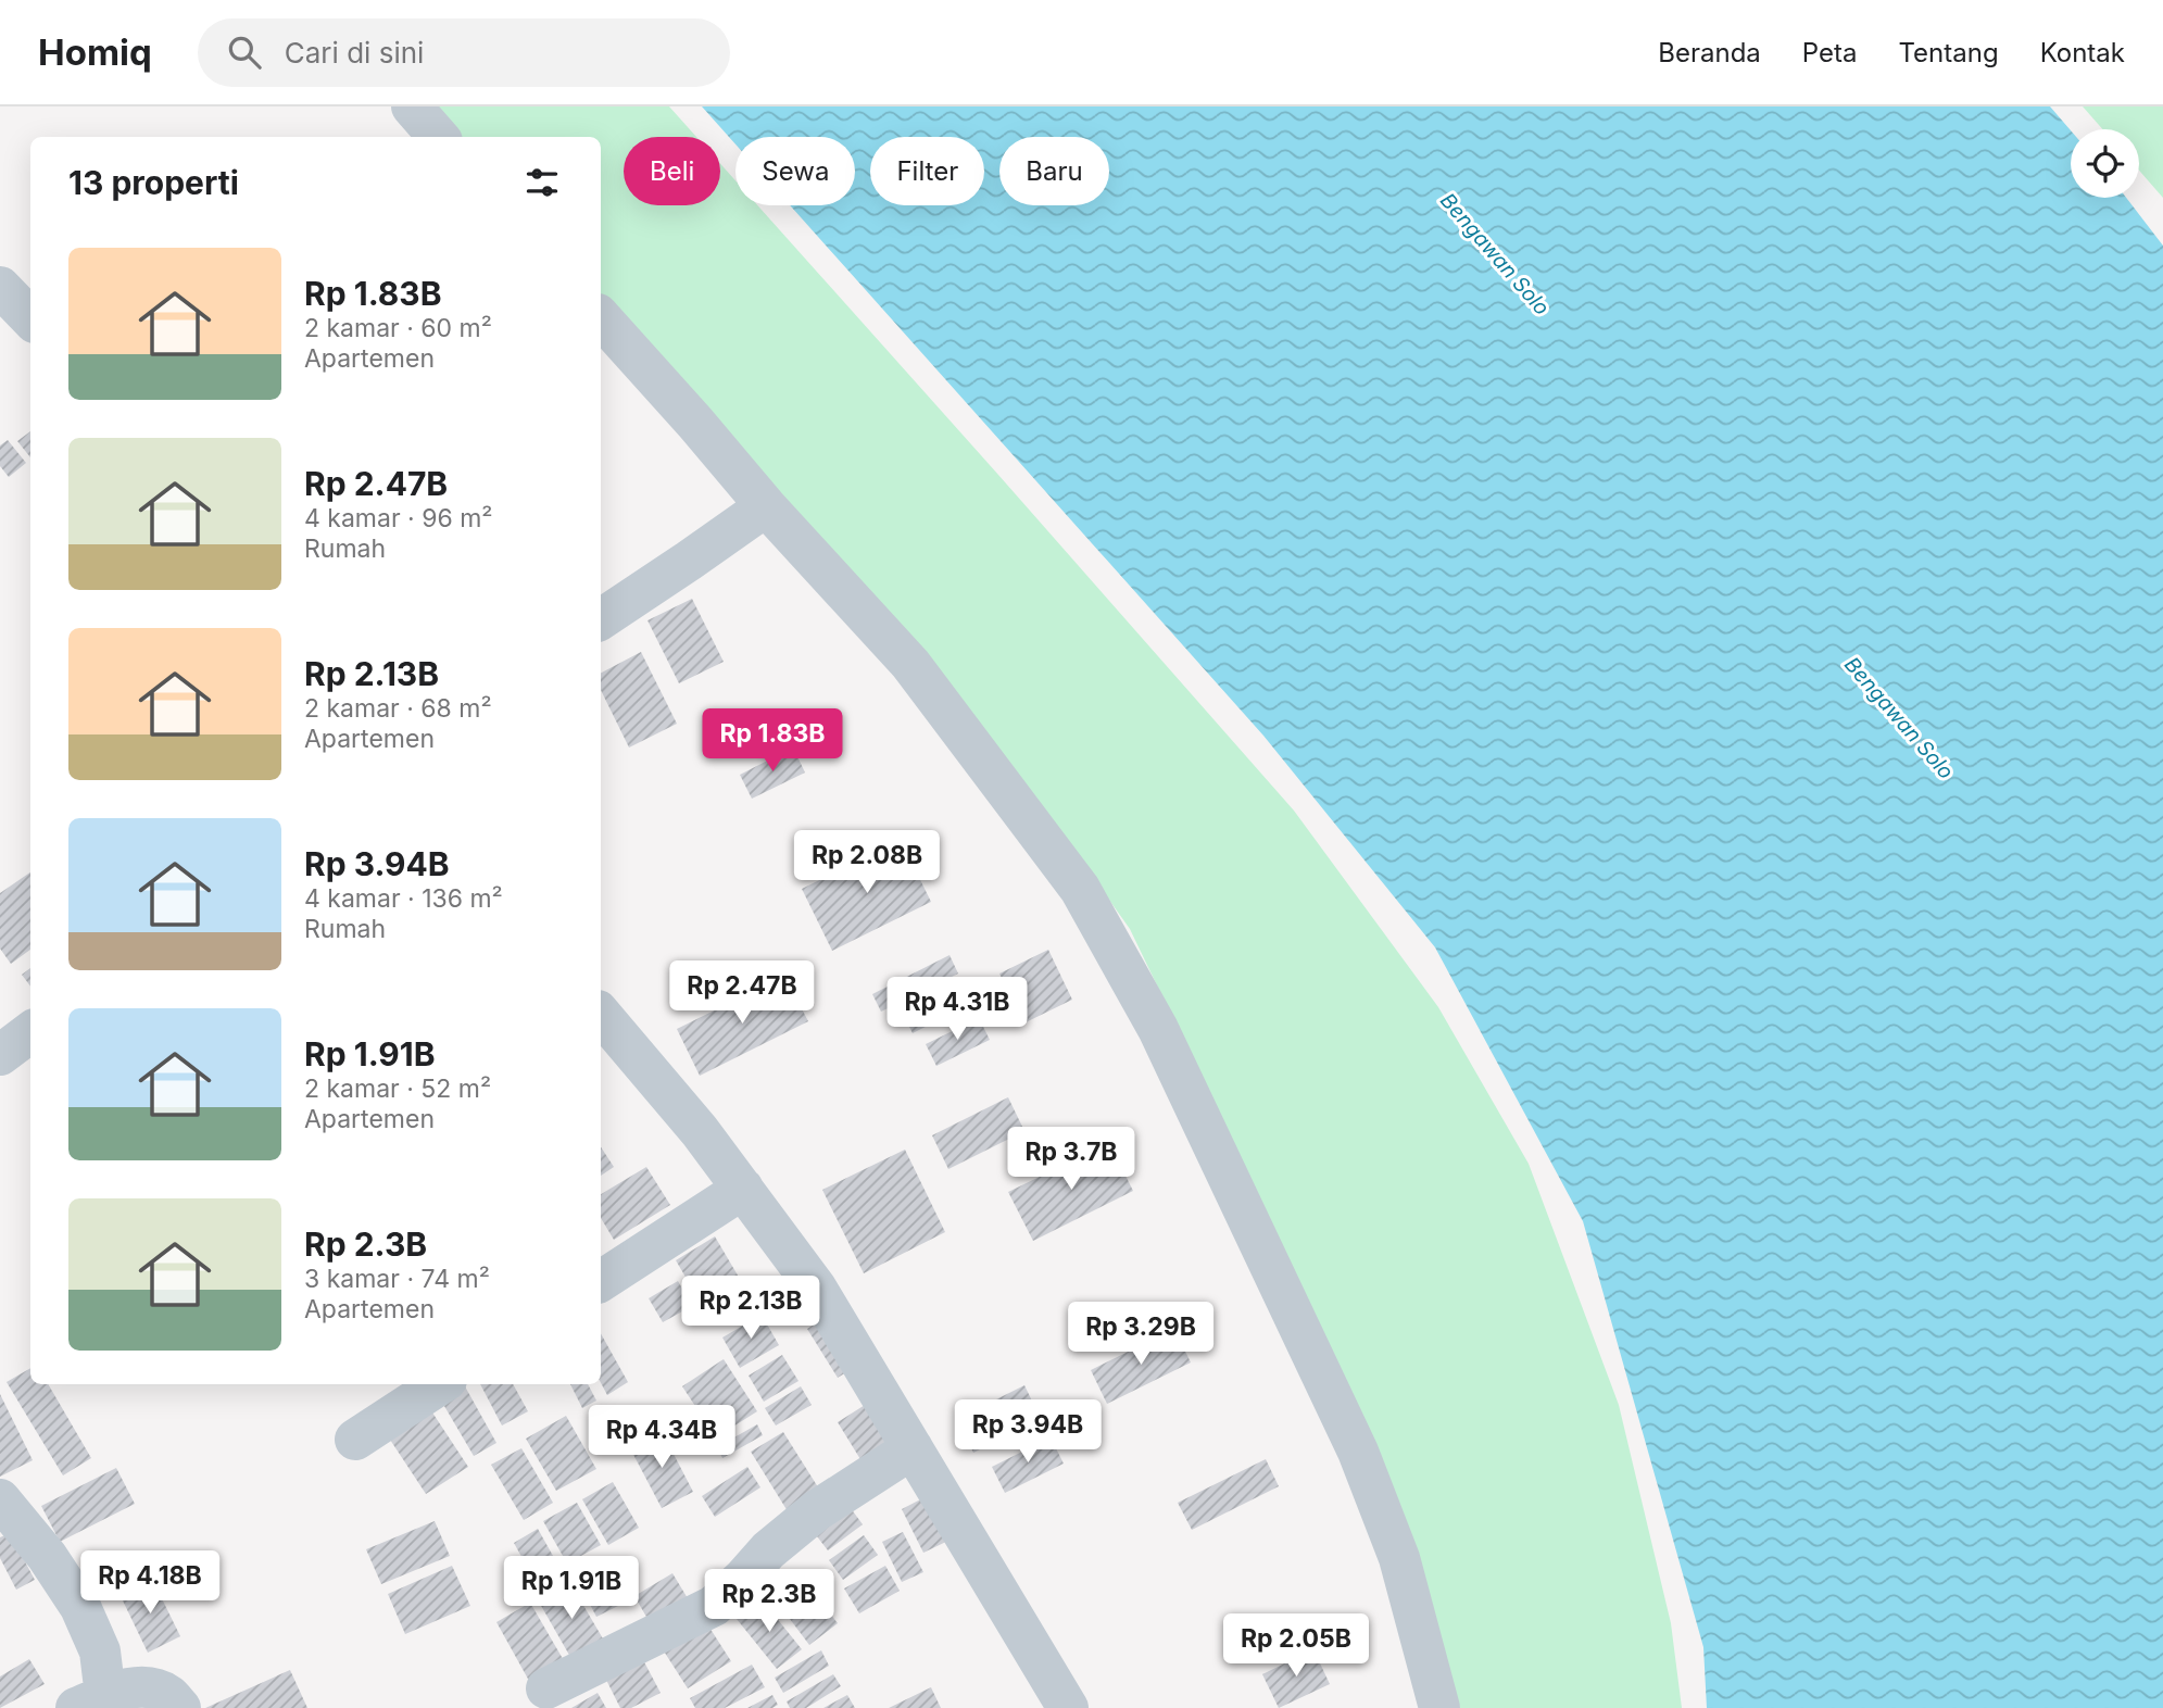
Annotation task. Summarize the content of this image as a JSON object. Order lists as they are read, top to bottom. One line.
{"water":["Bengawan Solo"],"page":{"header":"Homiq","search":"Cari di sini","nav":["Beranda","Peta","Tentang","Kontak"],"chip":["Beli","Sewa","Filter","Baru"],"heading":"13 properti","list":[{"name":"Rp 1.83B","note":"2 kamar · 60 m² · Apartemen"},{"name":"Rp 2.47B","note":"4 kamar · 96 m² · Rumah"},{"name":"Rp 2.13B","note":"2 kamar · 68 m² · Apartemen"},{"name":"Rp 3.94B","note":"4 kamar · 136 m² · Rumah"},{"name":"Rp 1.91B","note":"2 kamar · 52 m² · Apartemen"},{"name":"Rp 2.3B","note":"3 kamar · 74 m² · Apartemen"}],"price":["Rp 1.83B","Rp 2.08B","Rp 2.47B","Rp 4.31B","Rp 3.7B","Rp 2.13B","Rp 3.29B","Rp 3.94B","Rp 4.34B","Rp 4.18B","Rp 1.91B","Rp 2.3B","Rp 2.05B"]}}
